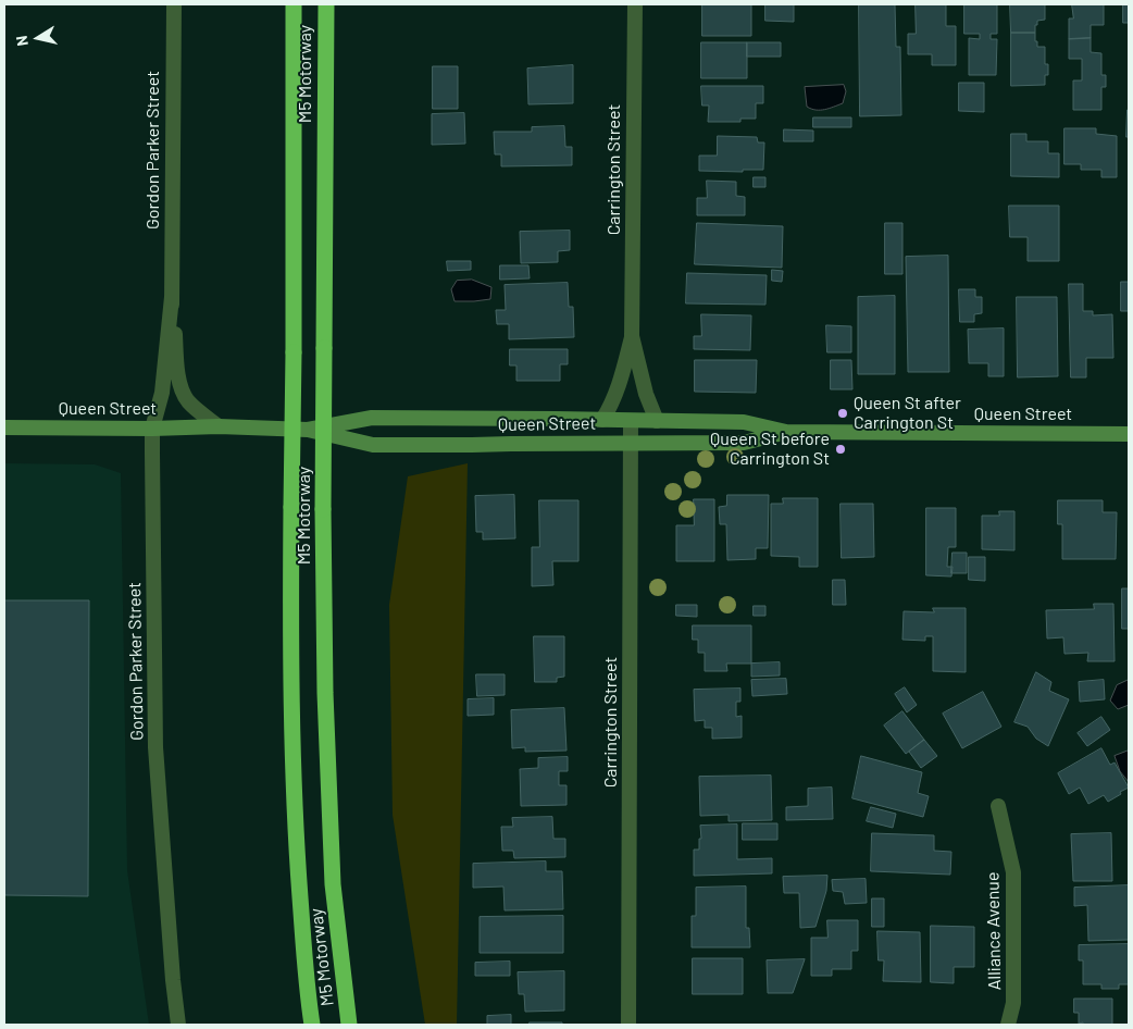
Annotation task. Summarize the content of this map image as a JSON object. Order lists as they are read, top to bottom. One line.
{"streets":{"highway":["M5 Motorway"],"main road":["Queen Street"],"street":["Gordon Parker Street","Carrington Street","Alliance Avenue"]},"crossings":[["Gordon Parker Street","Queen Street"],["Carrington Street","Queen Street"]],"places":["Queen St after Carrington St","Queen St before Carrington St"],"north":"left"}
